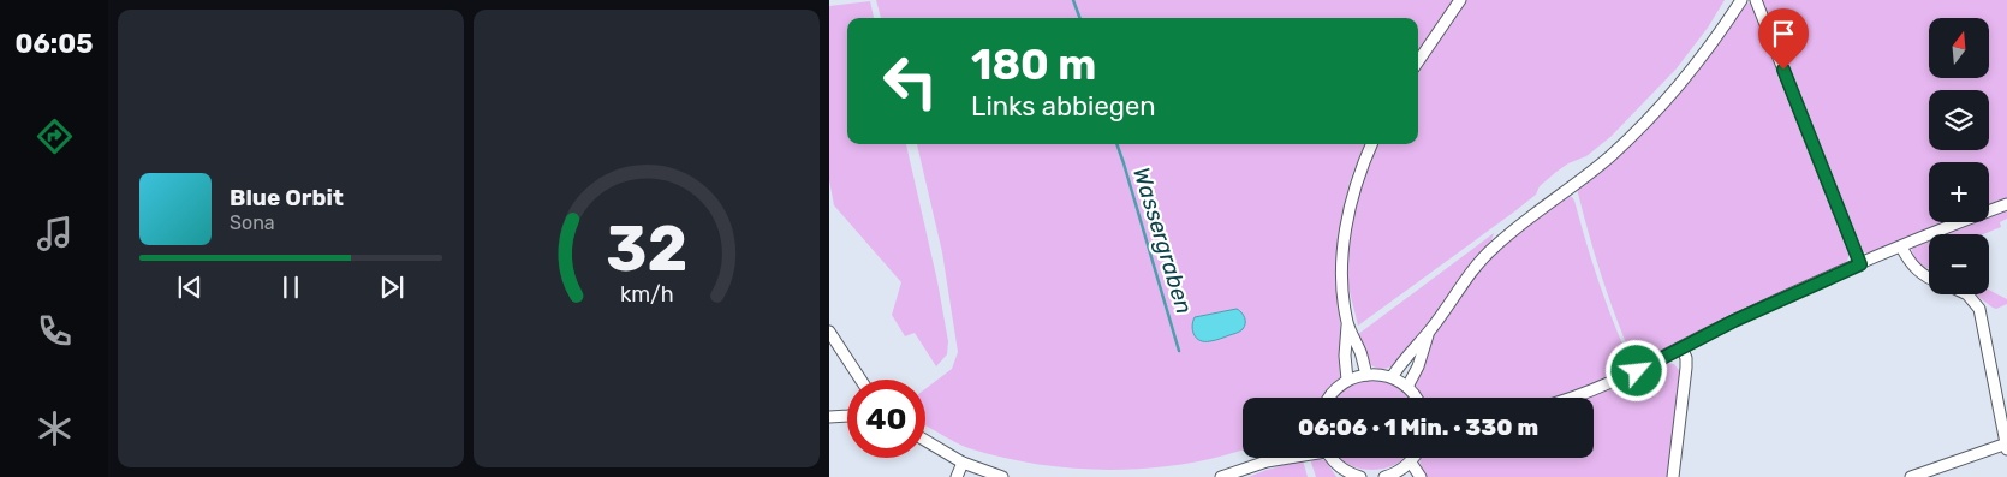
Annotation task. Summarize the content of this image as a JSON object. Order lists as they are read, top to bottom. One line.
{"water":["Wassergraben"],"north":"top","page":{"tabs":"06:05","map_buttons":["+","−"],"turn":["180 m","Links abbiegen"],"song":["Blue Orbit","Sona"],"limit":"40","trip":"06:06 · 1 Min. · 330 m","gauge":["32","km/h"]}}
